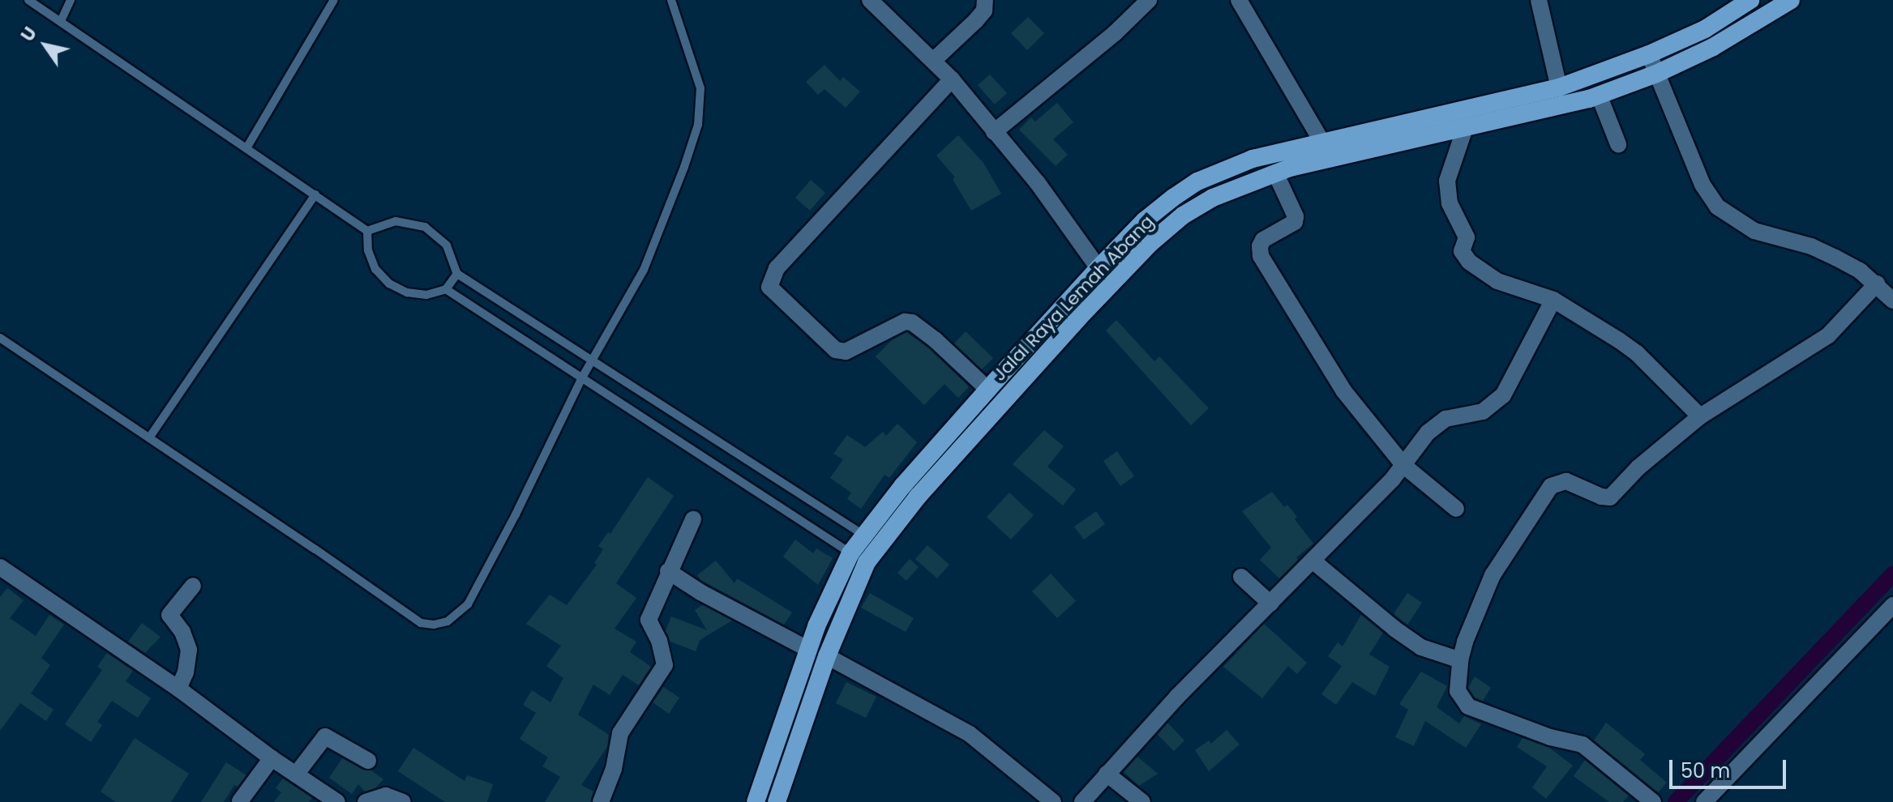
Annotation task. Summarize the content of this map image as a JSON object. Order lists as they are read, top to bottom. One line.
{"streets":{"highway":["Jalal Raya Lemah Abang"]},"scale_bar":"50 m","north":"top left"}
